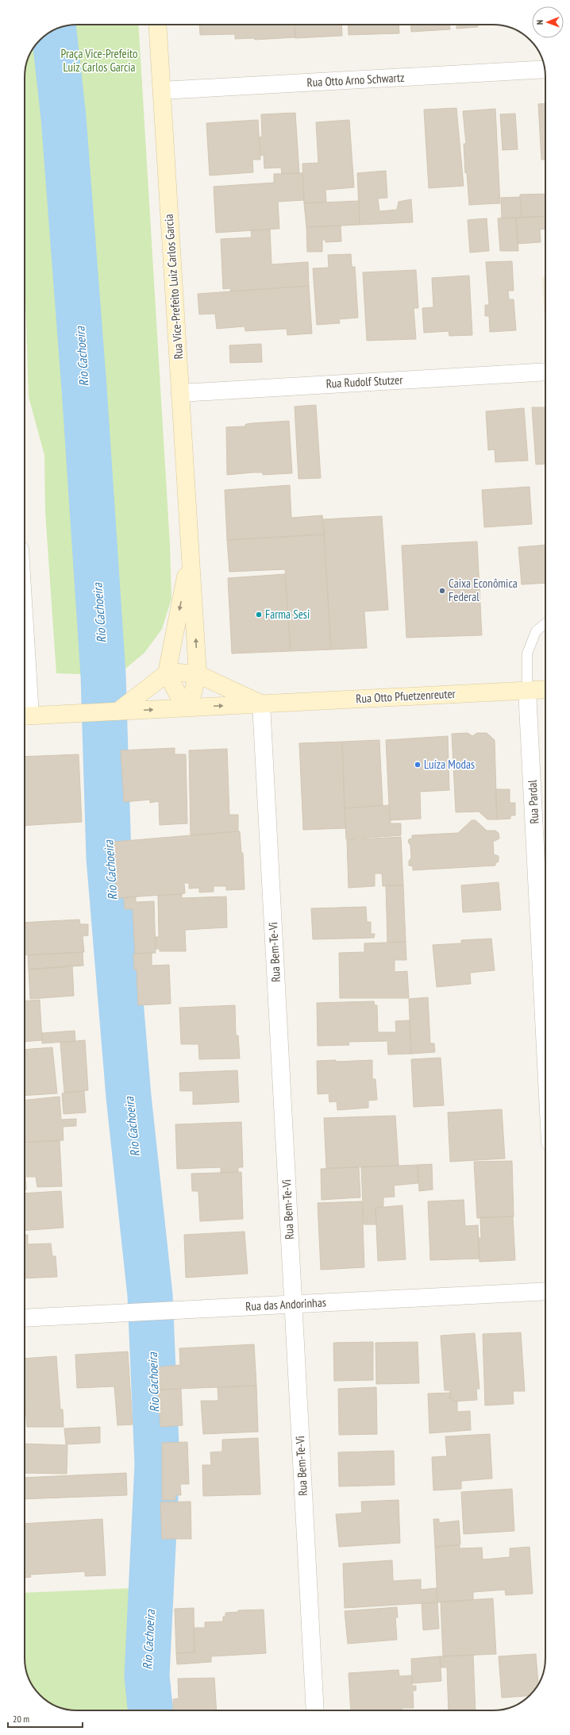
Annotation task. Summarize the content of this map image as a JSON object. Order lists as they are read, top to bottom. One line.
{"streets":{"main road":["Rua Vice-Prefeito Luiz Carlos Garcia","Rua Otto Pfuetzenreuter"],"street":["Rua Otto Arno Schwartz","Rua Rudolf Stutzer","Rua Pardal","Rua Bem-Te-Vi","Rua das Andorinhas"]},"crossings":[["Rua Otto Arno Schwartz","Rua Vice-Prefeito Luiz Carlos Garcia"],["Rua Vice-Prefeito Luiz Carlos Garcia","Rua Rudolf Stutzer"],["Rua Vice-Prefeito Luiz Carlos Garcia","Rua Otto Pfuetzenreuter"],["Rua Otto Pfuetzenreuter","Rua Pardal"],["Rua Otto Pfuetzenreuter","Rua Bem-Te-Vi"],["Rua Bem-Te-Vi","Rua das Andorinhas"]],"water":["Rio Cachoeira"],"parks":["Praça Vice-Prefeito Luiz Carlos Garcia"],"places":["Caixa Econômica Federal","Farma Sesi","Luíza Modas"],"scale_bar":"20 m","north":"left"}
